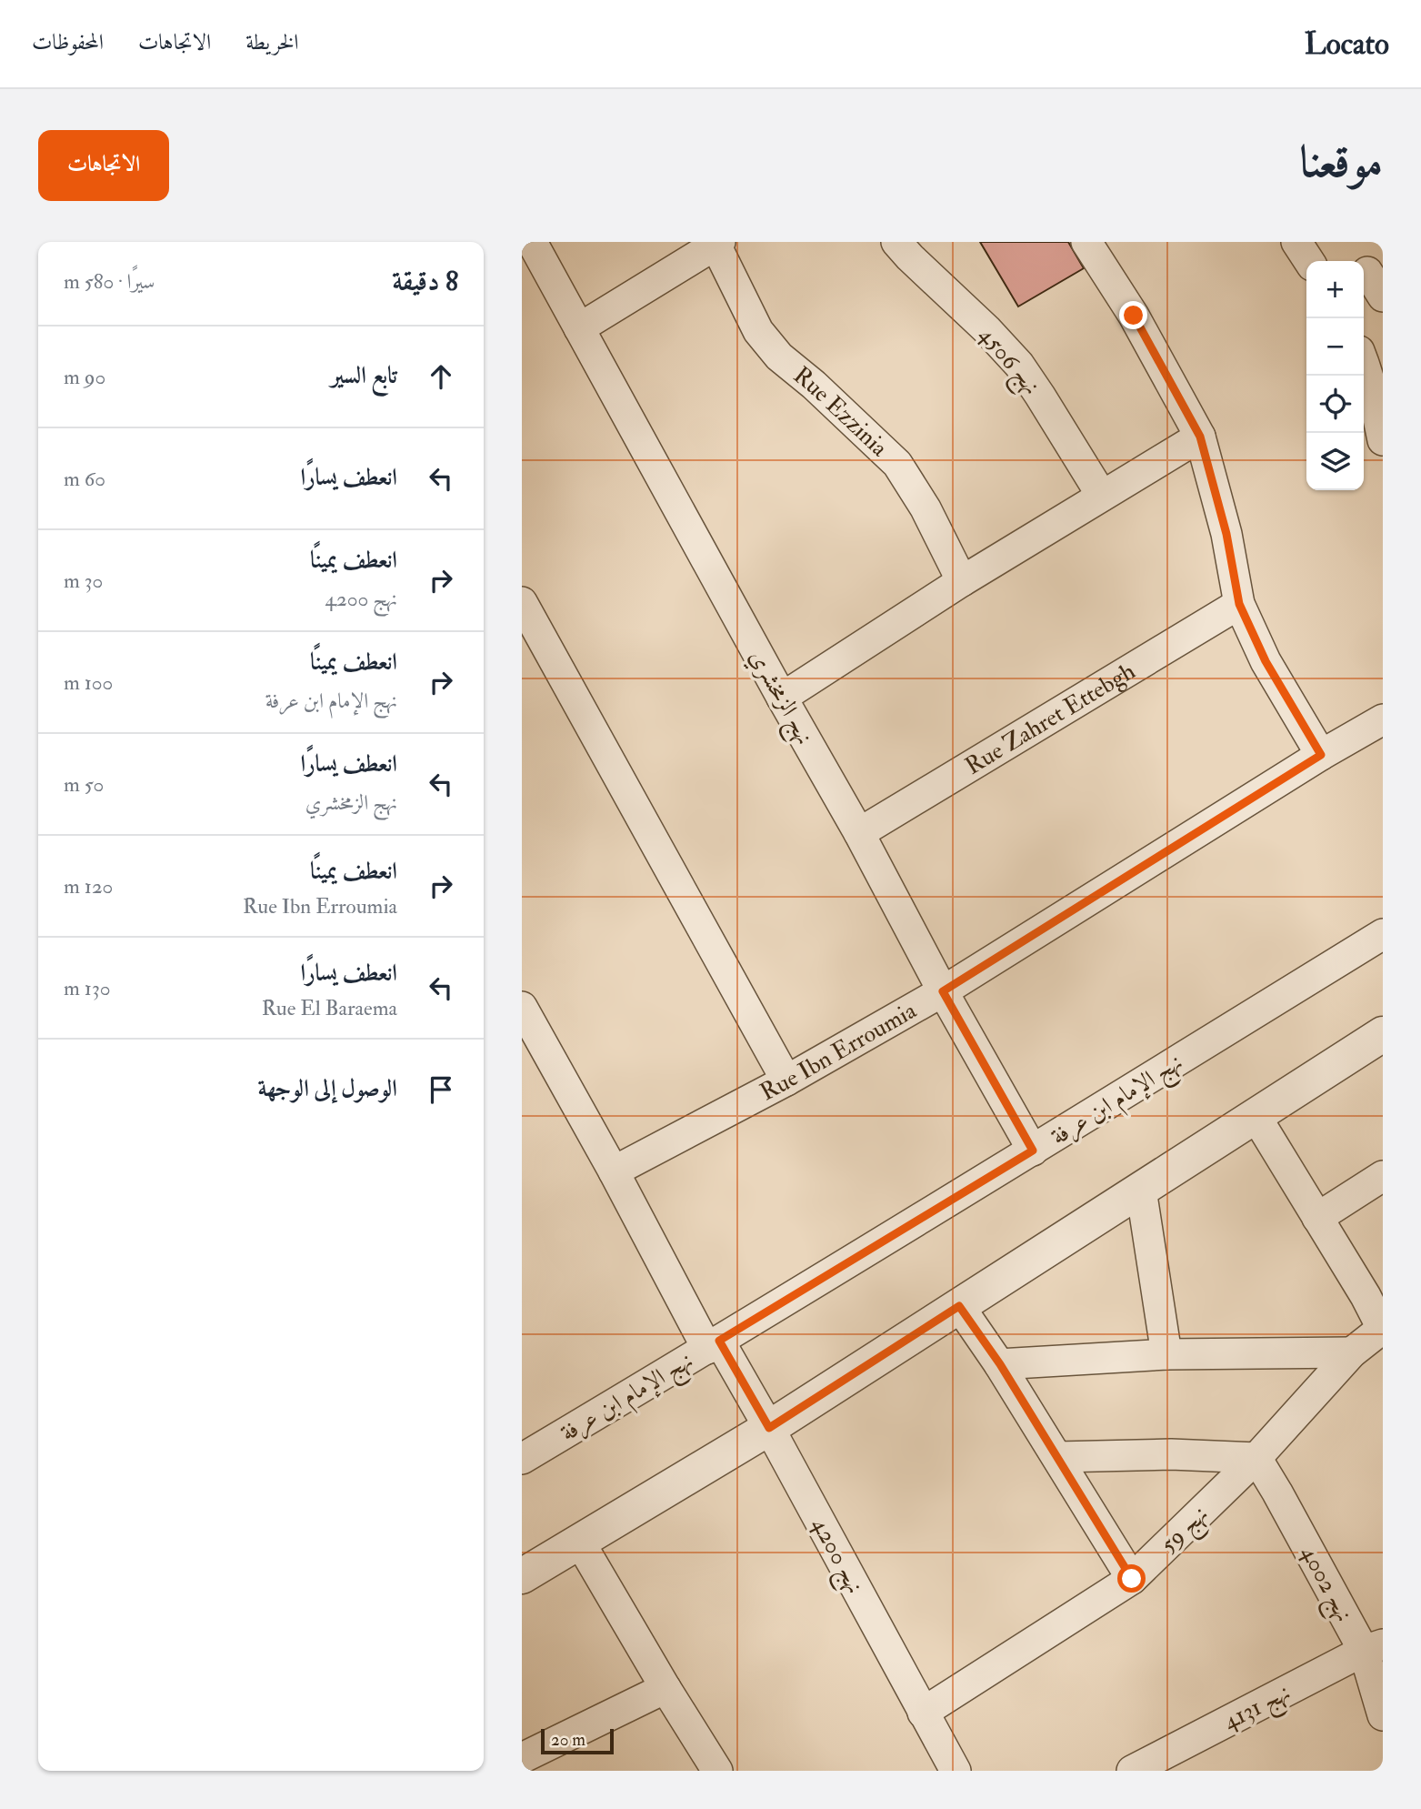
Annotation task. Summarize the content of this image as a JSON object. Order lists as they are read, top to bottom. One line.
{"streets":{"street":["نهج 4506","Rue Ezzinia","نهج الزمخشري","Rue Zahret Ettebgh","Rue Ibn Erroumia","نهج الإمام ابن عرفة","نهج 59","نهج 4200","نهج 4002","نهج 4131"]},"crossings":[["نهج الزمخشري","Rue Zahret Ettebgh"],["نهج الزمخشري","Rue Ibn Erroumia"],["نهج الزمخشري","نهج الإمام ابن عرفة"],["Rue Ibn Erroumia","نهج 4200"],["نهج الإمام ابن عرفة","نهج 4200"],["نهج 59","نهج 4200"],["نهج 59","نهج 4002"],["نهج 4002","نهج 4131"]],"scale_bar":"20 m","page":{"header":"Locato","nav":["الخريطة","الاتجاهات","المحفوظات"],"title":"موقعنا","buttons":"الاتجاهات","heading":["8 دقيقة","سيرًا · 580 m"],"map_buttons":["+","−"],"list":[["تابع السير","90 m"],["انعطف يسارًا","60 m"],["انعطف يمينًا","نهج 4200","30 m"],["انعطف يمينًا","نهج الإمام ابن عرفة","100 m"],["انعطف يسارًا","نهج الزمخشري","50 m"],["انعطف يمينًا","Rue Ibn Erroumia","120 m"],["انعطف يسارًا","Rue El Baraema","130 m"],"الوصول إلى الوجهة"],"scale":"20 m"}}
